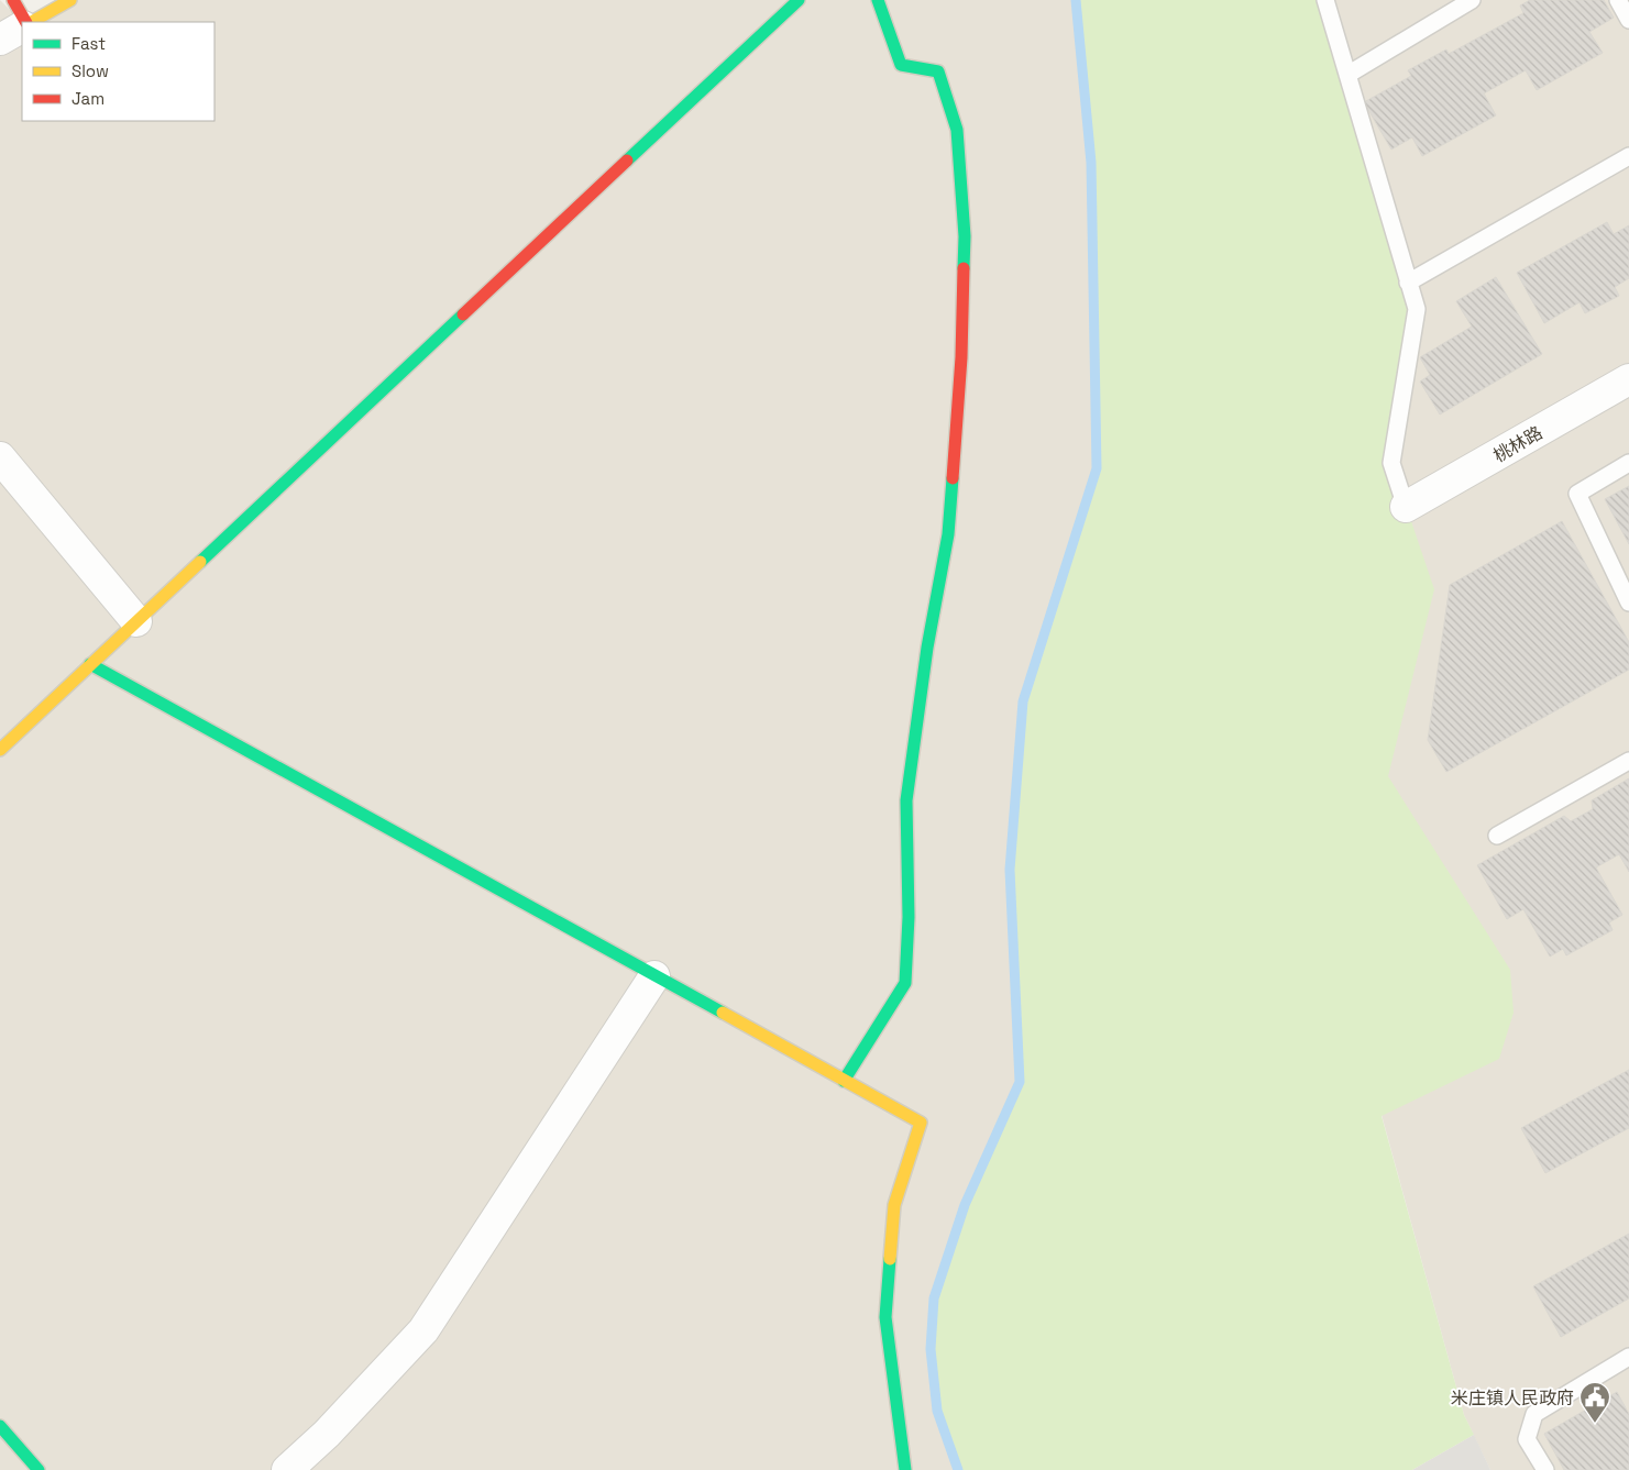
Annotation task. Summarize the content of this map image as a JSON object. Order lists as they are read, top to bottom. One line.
{"streets":{"street":["桃林路"]},"places":{"public building":["米庄镇人民政府"]},"legend":["Fast","Slow","Jam"]}
